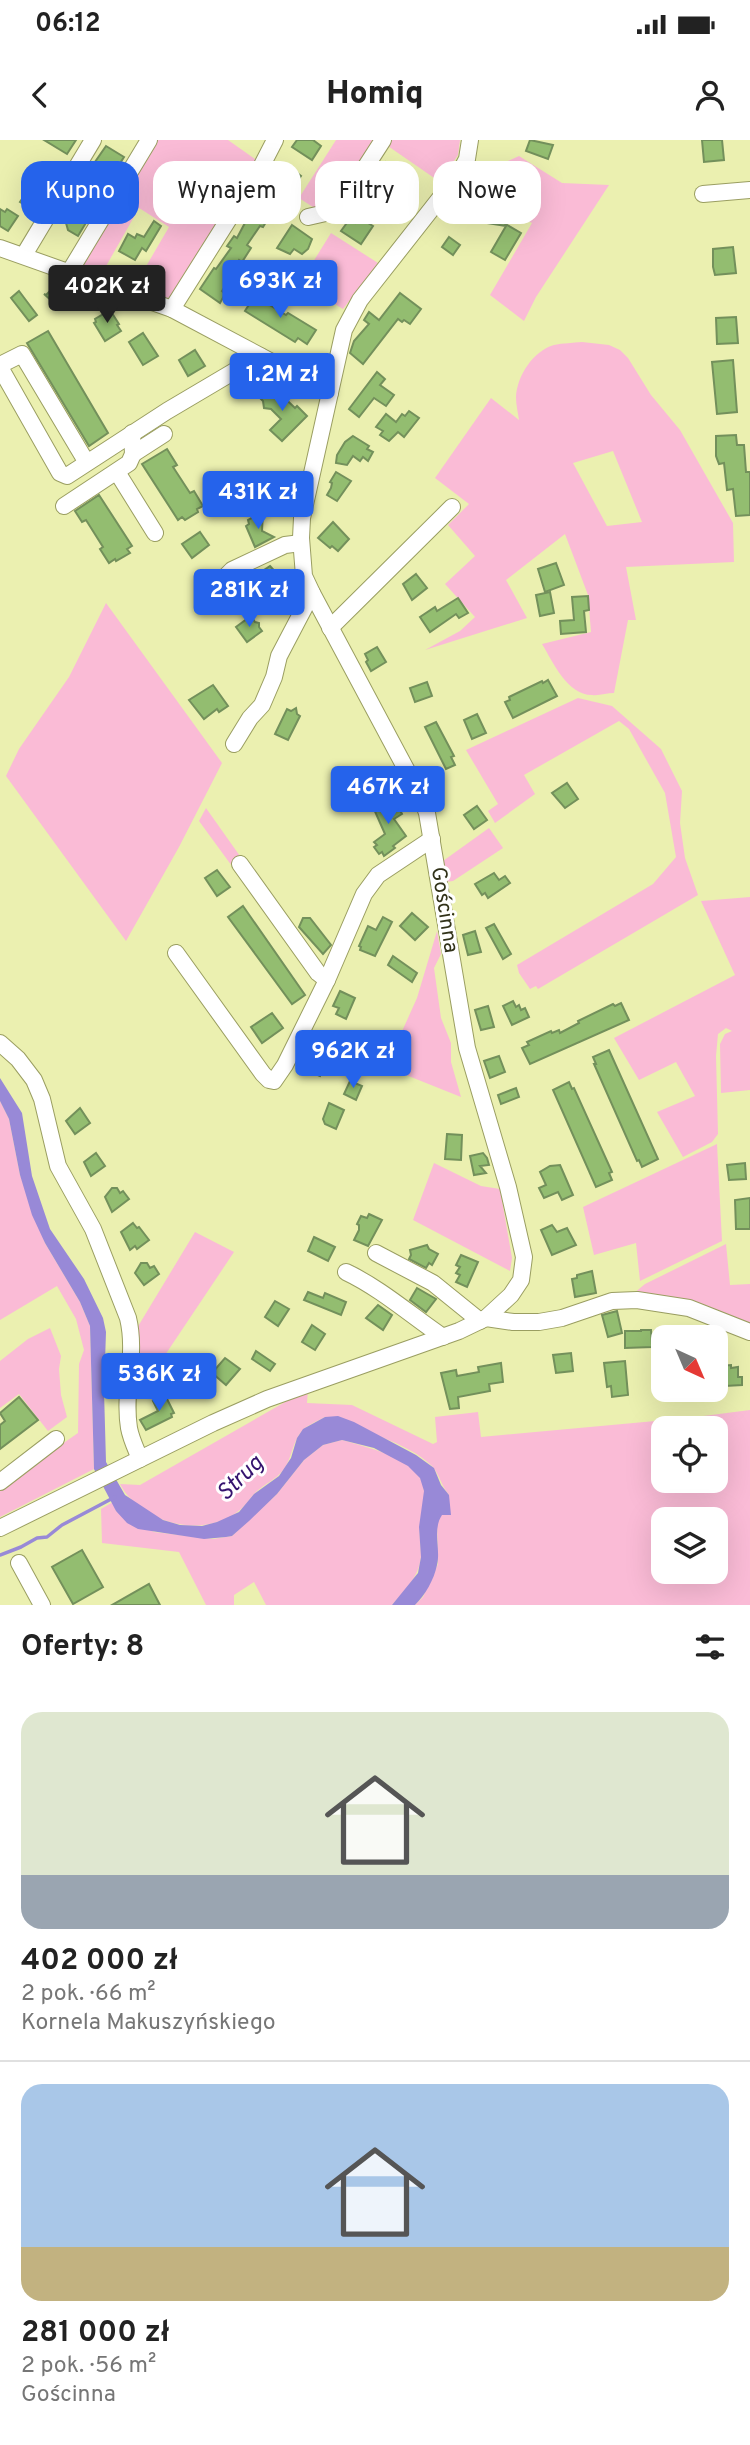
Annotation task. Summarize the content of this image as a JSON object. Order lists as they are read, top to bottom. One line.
{"streets":{"street":["Gościnna"]},"water":["Strug"],"north":"bottom right","page":{"status":"06:12","header":"Homiq","chip":["Kupno","Wynajem","Filtry","Nowe"],"price":["693K zł","402K zł","1.2M zł","431K zł","281K zł","467K zł","962K zł","536K zł"],"heading":"Oferty: 8","list":[{"name":"402 000 zł","note":"2 pok. · 66 m² · Kornela Makuszyńskiego"},{"name":"281 000 zł","note":"2 pok. · 56 m² · Gościnna"}]}}
